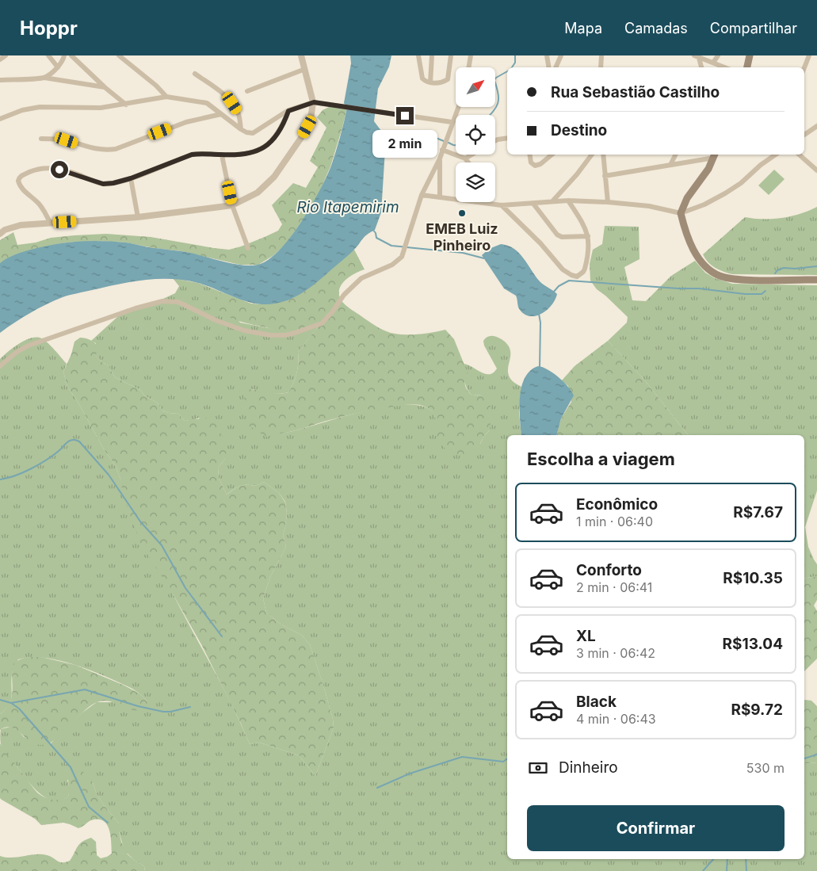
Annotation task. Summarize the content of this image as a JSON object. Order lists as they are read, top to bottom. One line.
{"water":["Rio Itapemirim"],"places":["EMEB Luiz Pinheiro"],"north":"top right","page":{"header":"Hoppr","nav":["Mapa","Camadas","Compartilhar"],"banner":["Rua Sebastião Castilho","Destino"],"bubble":"2 min","heading":"Escolha a viagem","list":[{"name":"Econômico","note":"1 min · 06:40","value":"R$7.67"},{"name":"Conforto","note":"2 min · 06:41","value":"R$10.35"},{"name":"XL","note":"3 min · 06:42","value":"R$13.04"},{"name":"Black","note":"4 min · 06:43","value":"R$9.72"}],"pay":["Dinheiro","530 m"],"buttons":"Confirmar"}}
